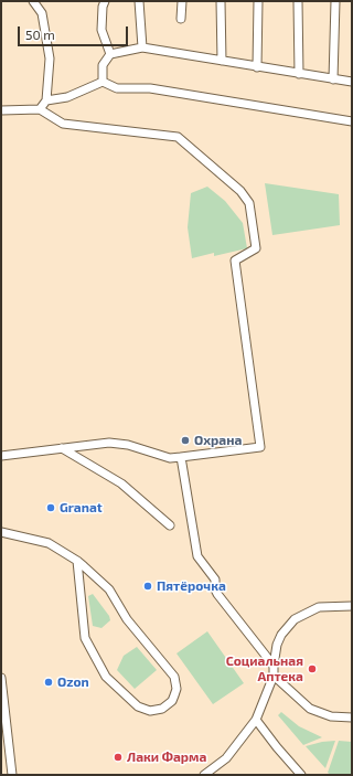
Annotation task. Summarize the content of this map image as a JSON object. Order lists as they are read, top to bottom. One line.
{"places":["Охрана","Granat","Пятёрочка","Социальная Аптека","Ozon","Лаки Фарма"],"scale_bar":"50 m"}
